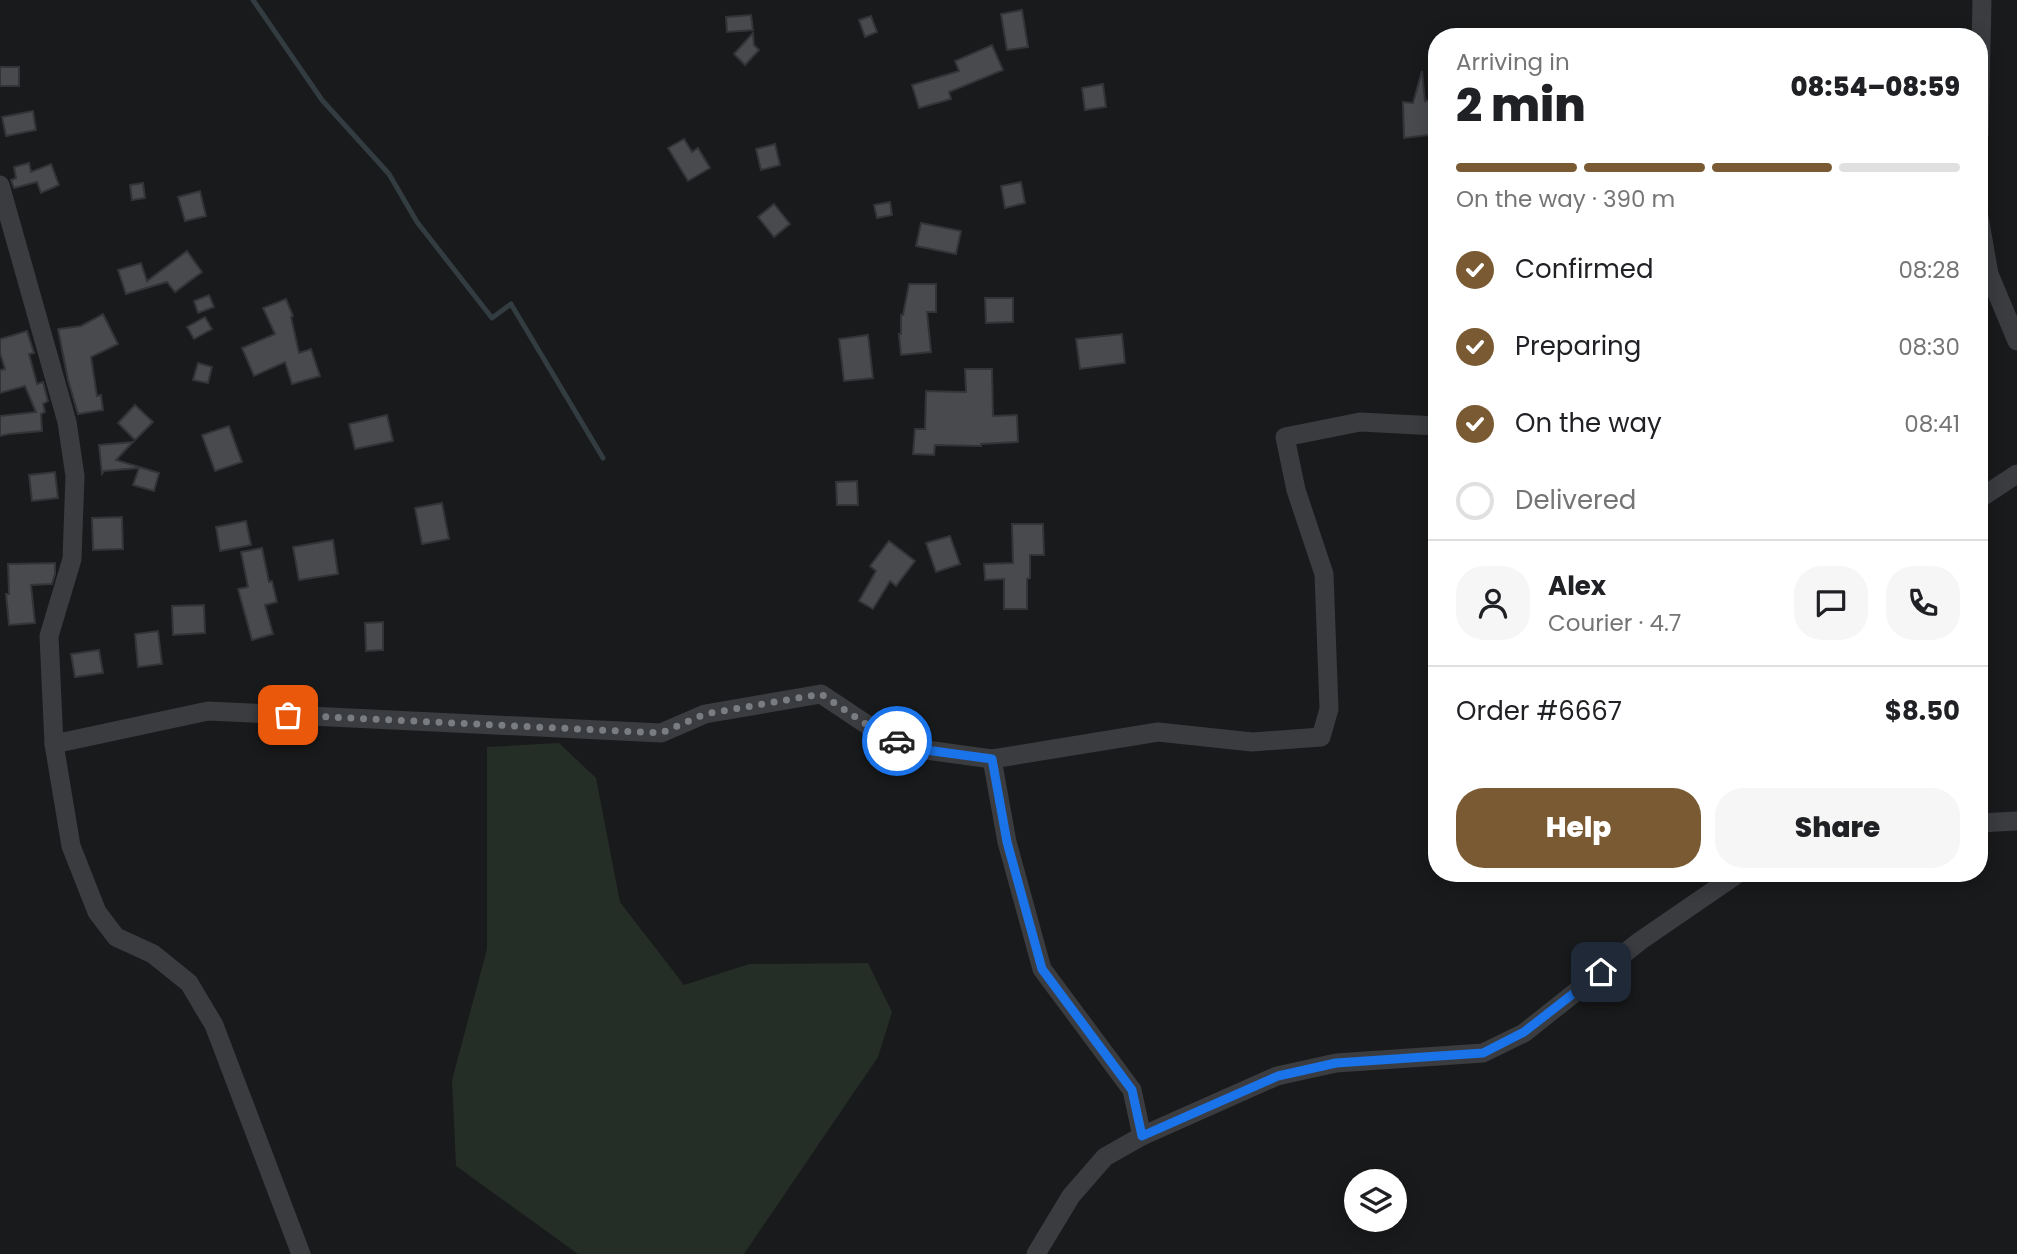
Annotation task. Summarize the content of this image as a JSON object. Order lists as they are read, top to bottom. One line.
{"page":{"heading":["2 min","Arriving in","08:54–08:59"],"panel":["Alex","Courier · 4.7","Order #6667","$8.50"],"bar":"On the way · 390 m","list":[["Confirmed","08:28"],["Preparing","08:30"],["On the way","08:41"],"Delivered"],"buttons":["Help","Share"]}}
